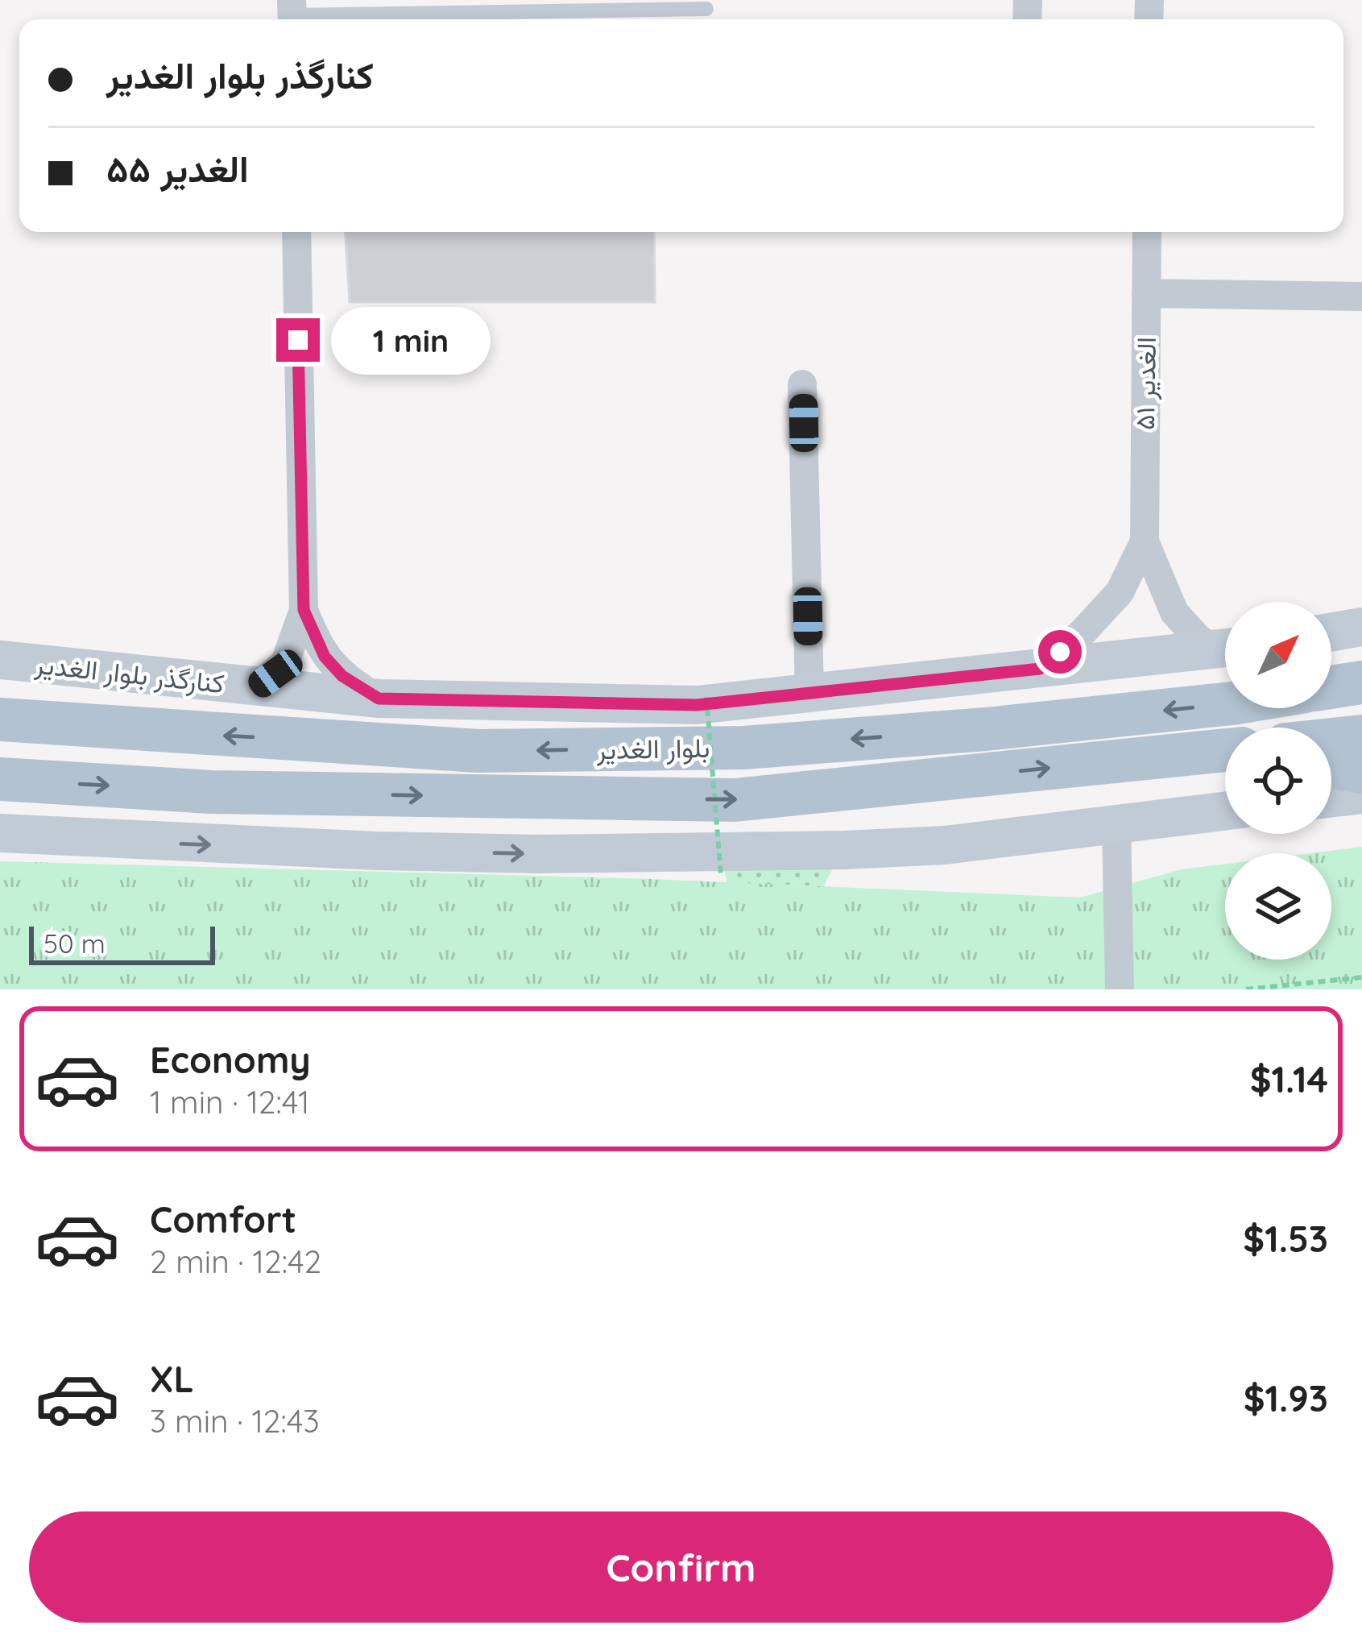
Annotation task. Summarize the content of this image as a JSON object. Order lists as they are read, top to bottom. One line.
{"streets":{"main road":["کنارگذر بلوار الغدیر","بلوار الغدیر"],"street":["الغدیر ۵۱"]},"scale_bar":"50 m","north":"top right","page":{"banner":["کنارگذر بلوار الغدیر","الغدیر ۵۵"],"bubble":"1 min","scale":"50 m","list":[{"name":"Economy","note":"1 min · 12:41","value":"$1.14"},{"name":"Comfort","note":"2 min · 12:42","value":"$1.53"},{"name":"XL","note":"3 min · 12:43","value":"$1.93"}],"buttons":"Confirm"}}
